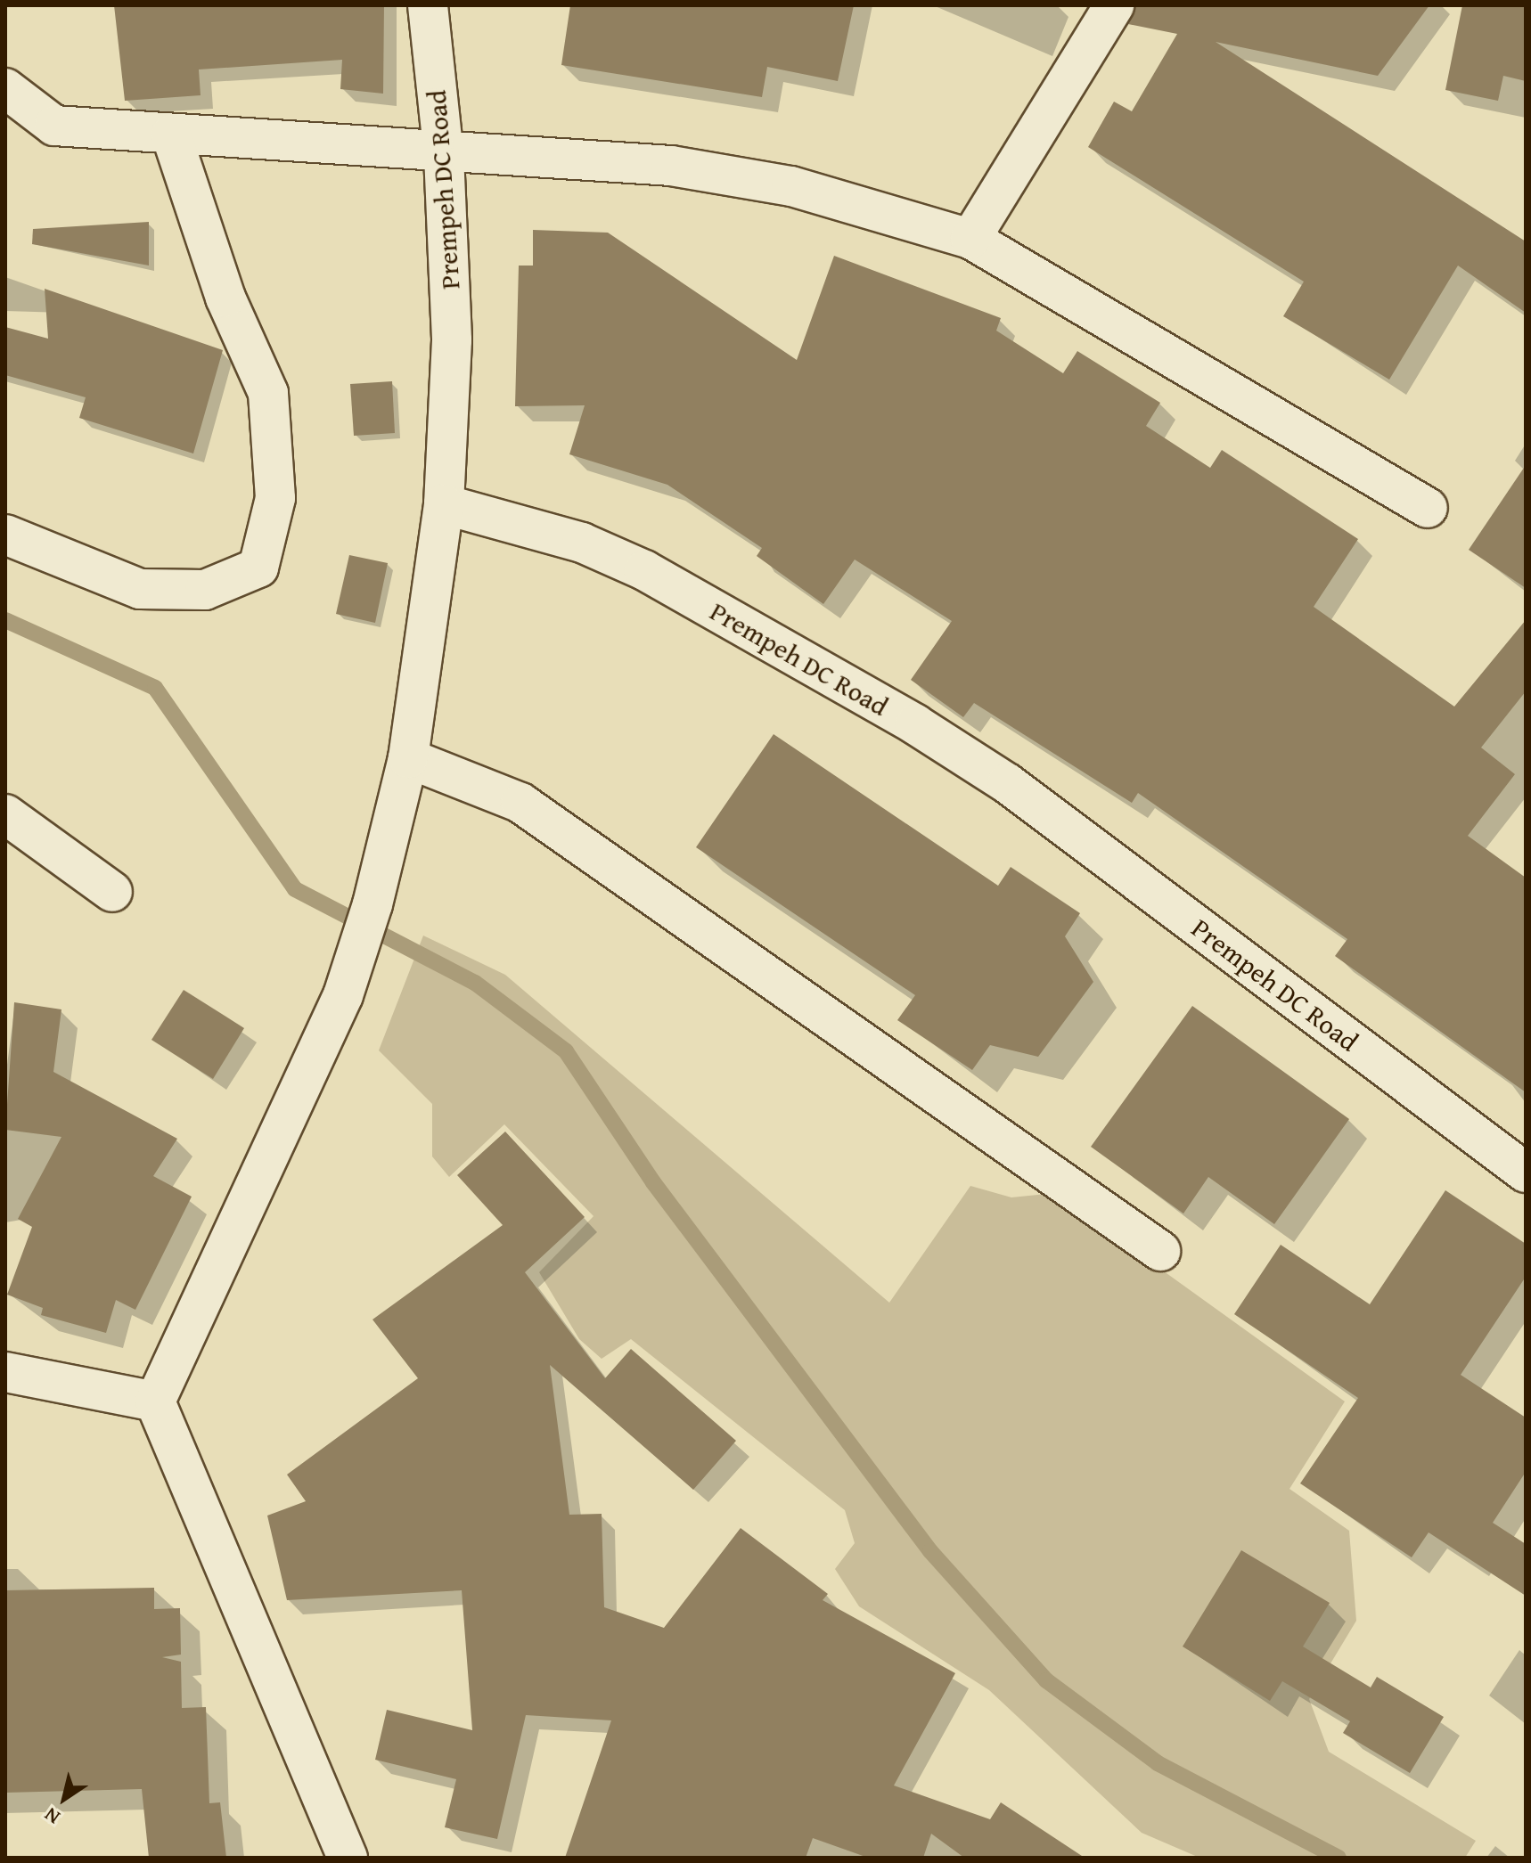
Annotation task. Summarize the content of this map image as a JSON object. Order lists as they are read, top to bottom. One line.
{"streets":{"street":["Prempeh DC Road"]},"north":"bottom left"}
